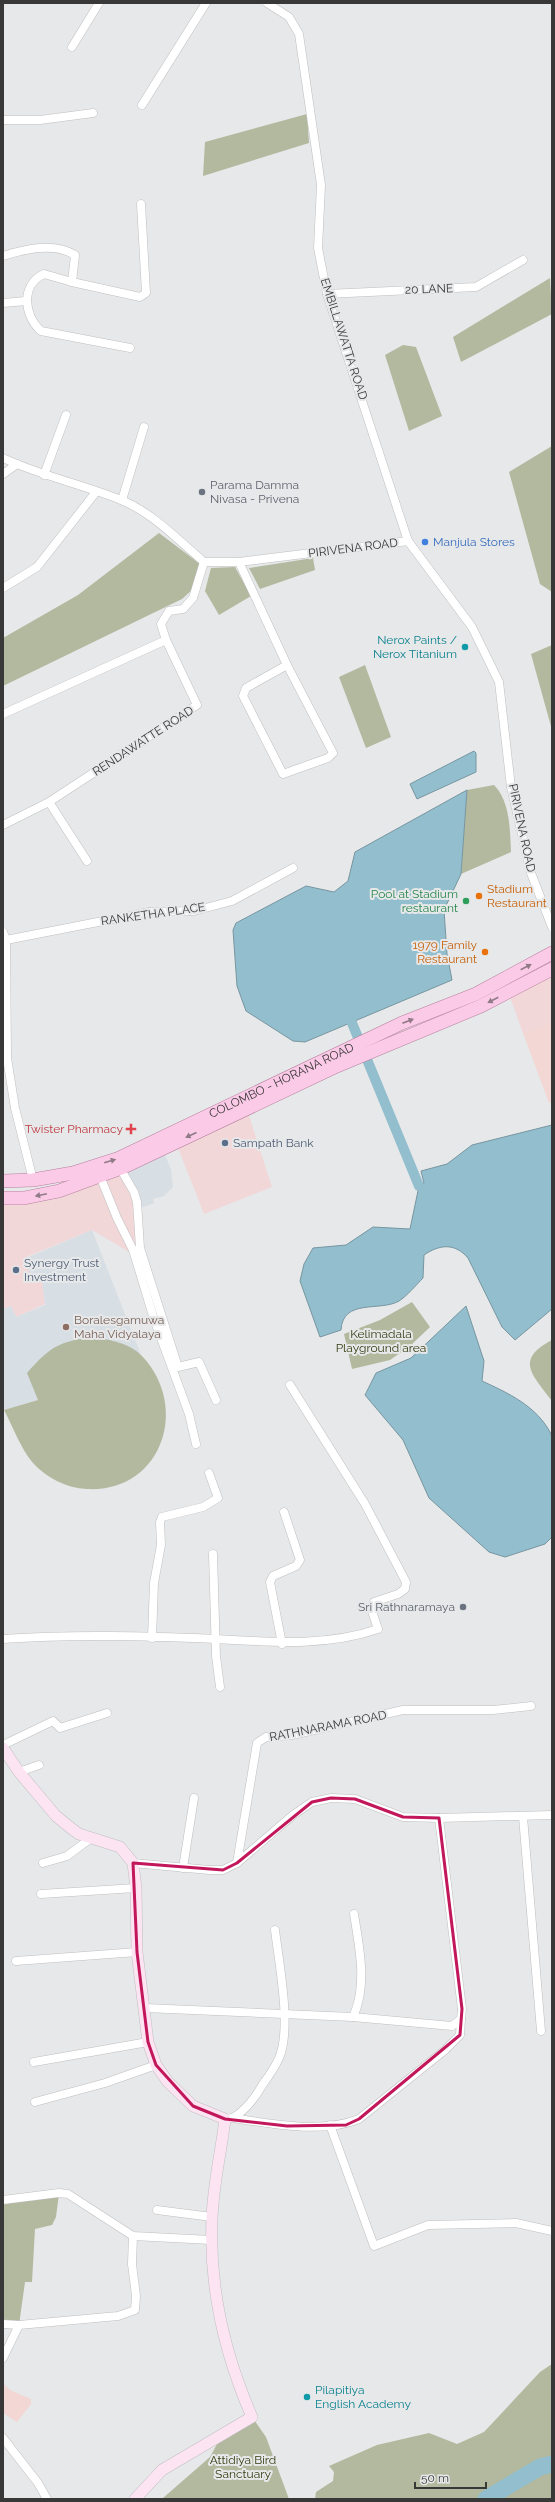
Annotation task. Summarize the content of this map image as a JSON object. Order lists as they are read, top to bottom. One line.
{"streets":{"main road":["COLOMBO - HORANA ROAD"],"street":["20 LANE","EMBILLAWATTA ROAD","PIRIVENA ROAD","RENDAWATTE ROAD","RANKETHA PLACE","RATHNARAMA ROAD"]},"crossings":[["20 LANE","EMBILLAWATTA ROAD"],["EMBILLAWATTA ROAD","PIRIVENA ROAD"],["PIRIVENA ROAD","RENDAWATTE ROAD"]],"parks":["Kelimadala Playground area","Attidiya Bird Sanctuary"],"places":{"other":["Parama Damma Nivasa - Privena","Manjula Stores","Nerox Paints / Nerox Titanium","Stadium Restaurant","Pool at Stadium restaurant","1979 Family Restaurant","Sampath Bank","Synergy Trust Investment","Boralesgamuwa Maha Vidyalaya","Sri Rathnaramaya","Pilapitiya English Academy"],"health":["Twister Pharmacy"]},"scale_bar":"50 m"}
